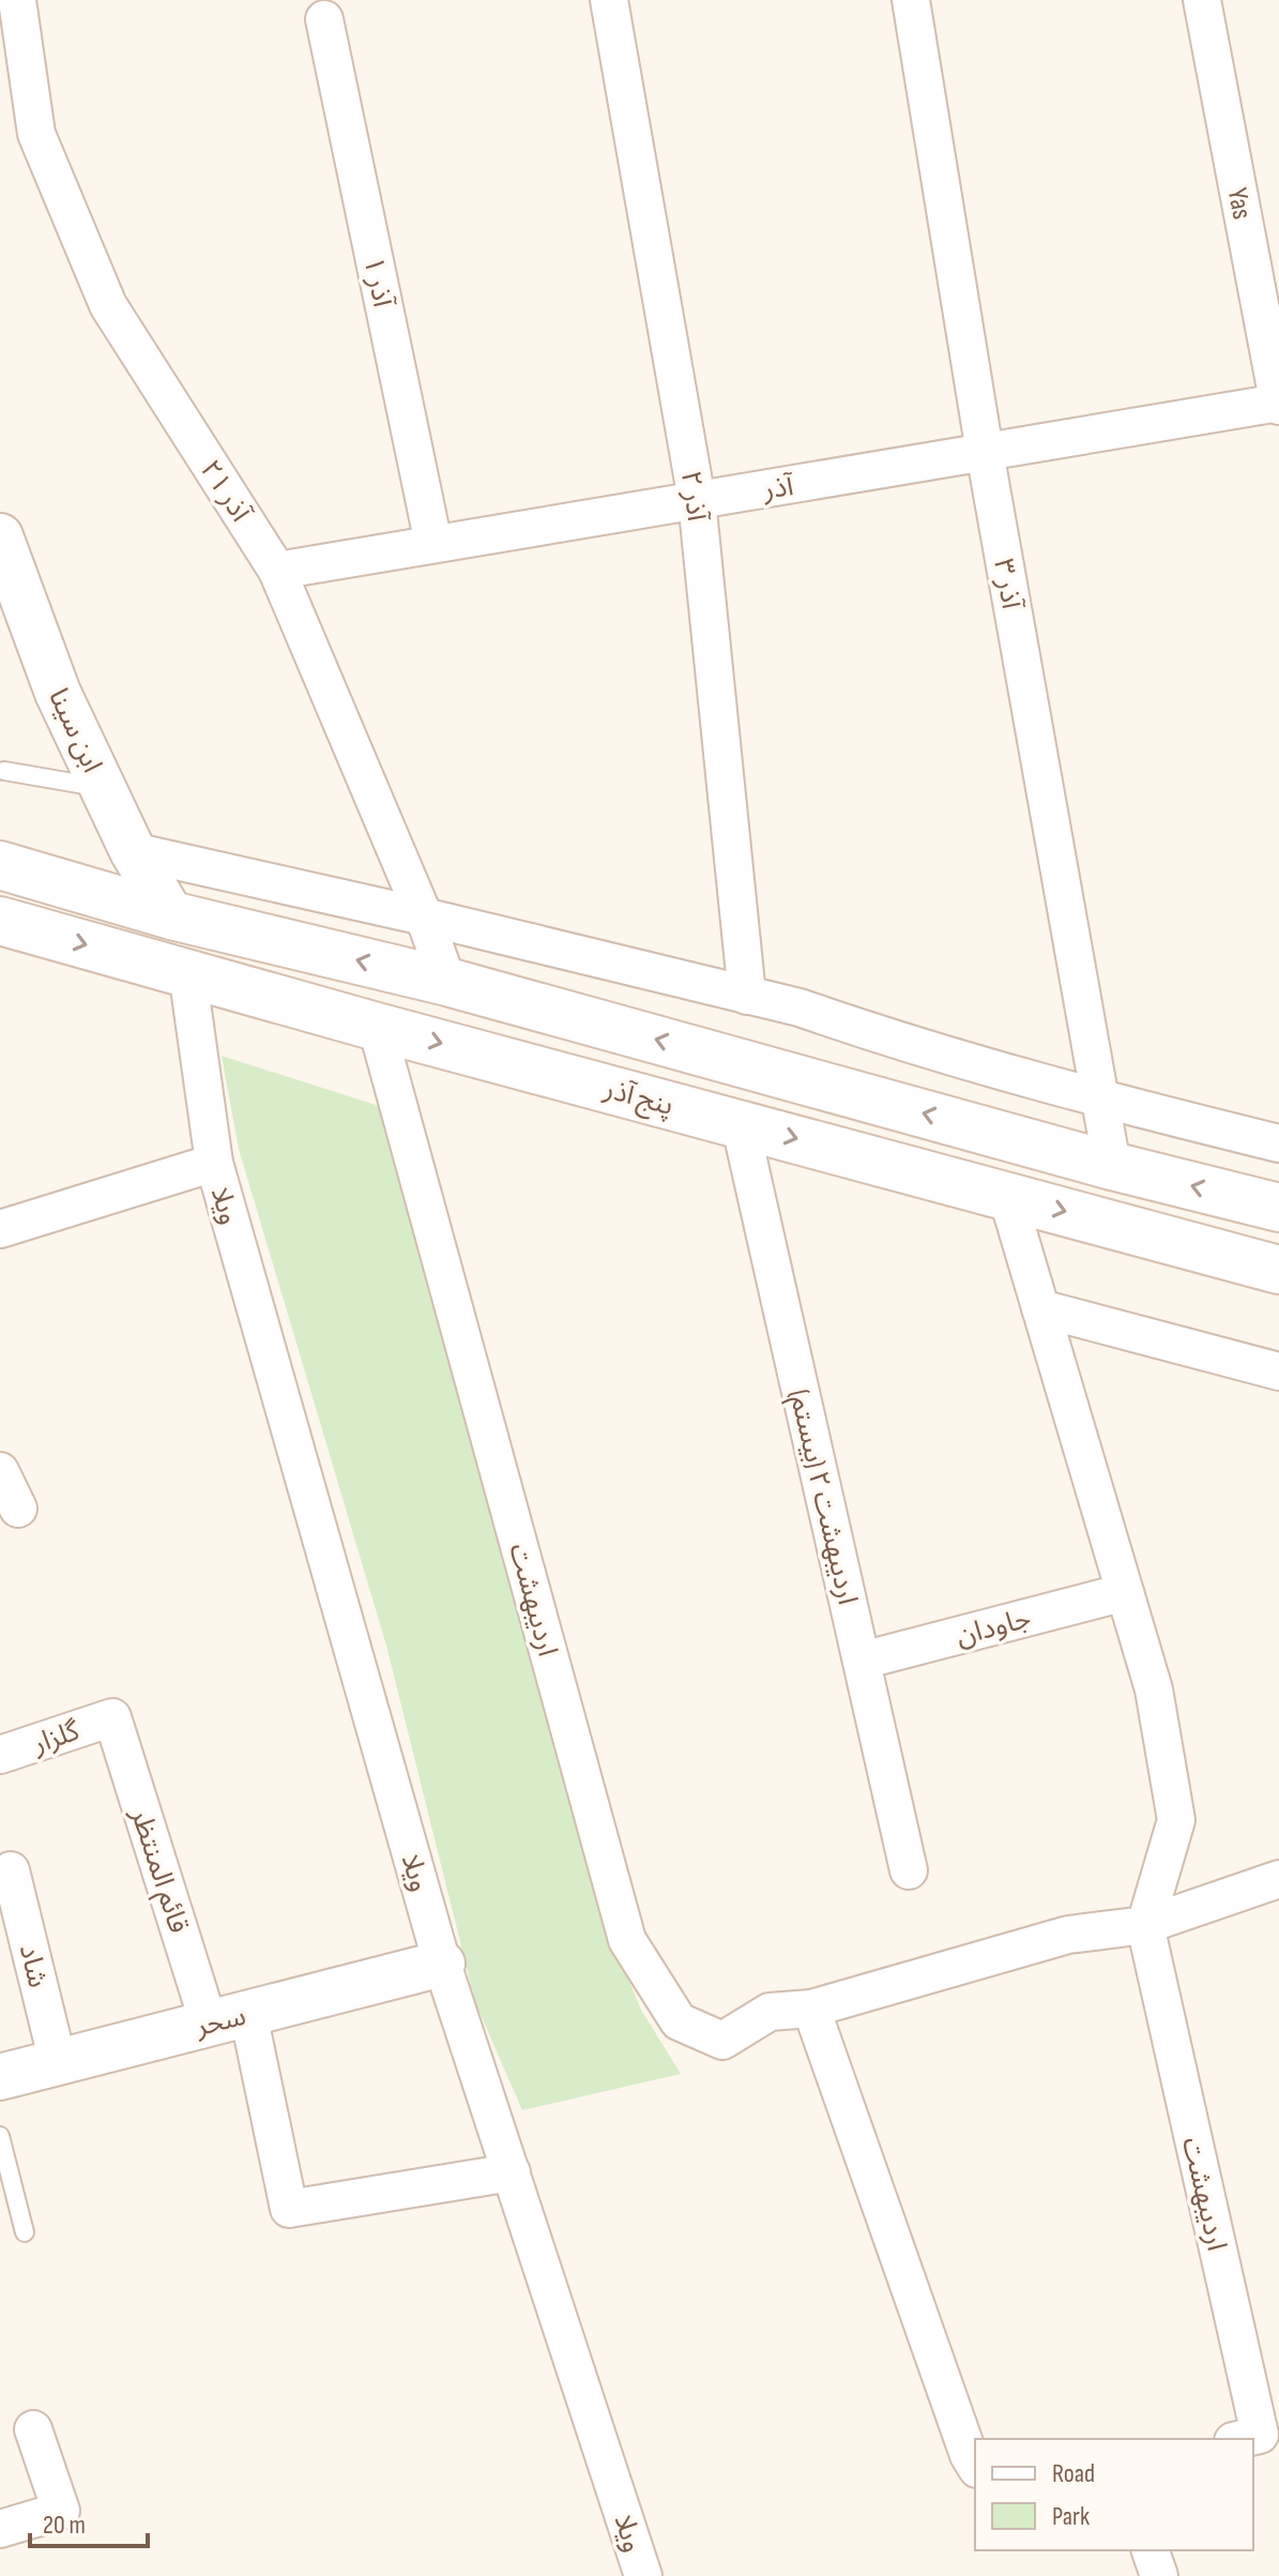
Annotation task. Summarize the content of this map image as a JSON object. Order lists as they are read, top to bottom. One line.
{"streets":{"main road":["پنج آذر"],"street":["Yas","آذر ۱","آذر","آذر ۲۱","آذر ۲","آذر ۳","ابن سینا","ویلا","اردیبهشت ۲ (بیستم)","اردیبهشت","جاودان","گلزار","قائم المنتظر","شاد","سحر"]},"crossings":[["Yas","آذر"],["آذر ۱","آذر"],["آذر","آذر ۲۱"],["آذر","آذر ۲"],["آذر","آذر ۳"],["پنج آذر","ویلا"],["پنج آذر","اردیبهشت ۲ (بیستم)"],["پنج آذر","اردیبهشت"],["ویلا","قائم المنتظر"],["ویلا","سحر"],["اردیبهشت ۲ (بیستم)","جاودان"],["اردیبهشت","جاودان"],["گلزار","قائم المنتظر"],["قائم المنتظر","سحر"],["شاد","سحر"]],"legend":["Road","Park"],"scale_bar":"20 m"}
